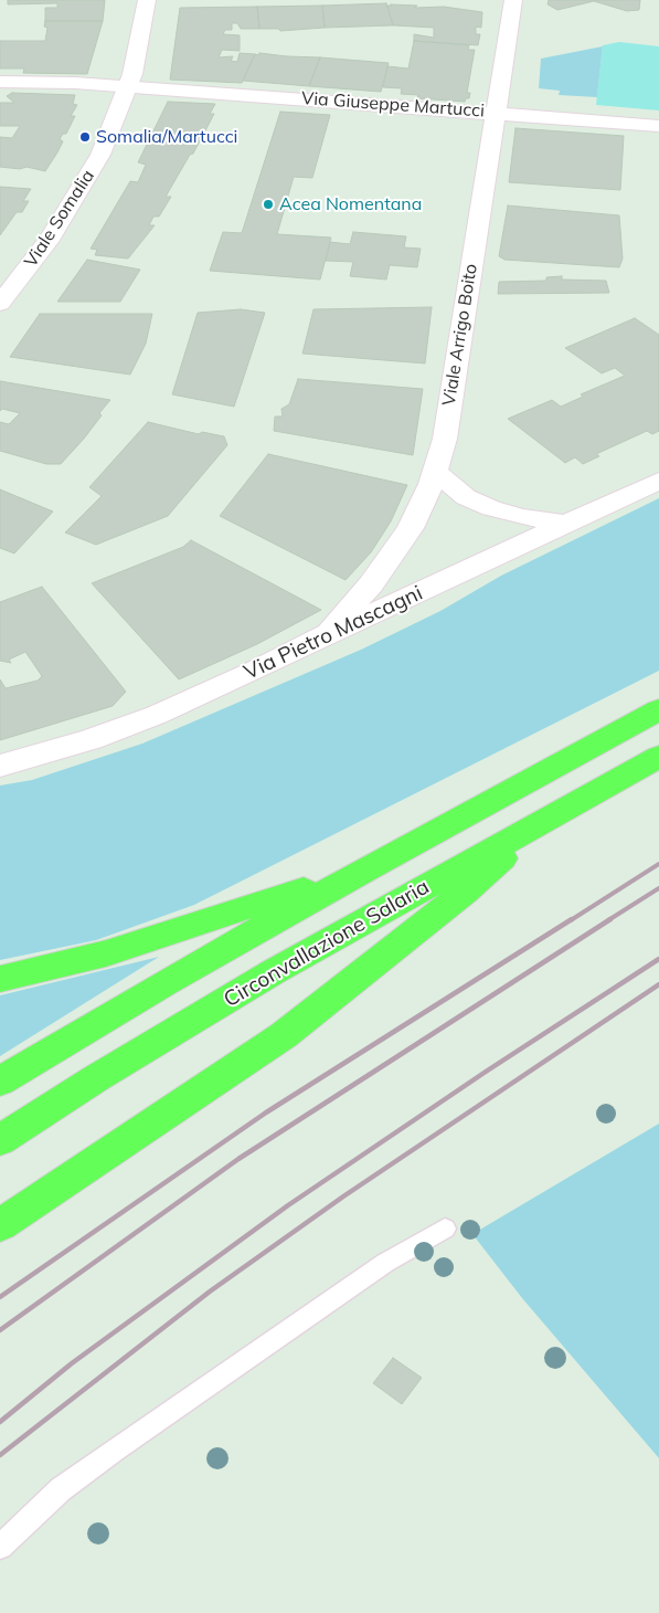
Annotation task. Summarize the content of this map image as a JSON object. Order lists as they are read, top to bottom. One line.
{"streets":{"highway":["Circonvallazione Salaria"],"street":["Via Giuseppe Martucci","Viale Somalia","Viale Arrigo Boito","Via Pietro Mascagni"]},"crossings":[["Via Giuseppe Martucci","Viale Somalia"],["Via Giuseppe Martucci","Viale Arrigo Boito"],["Viale Arrigo Boito","Via Pietro Mascagni"]],"places":["Somalia/Martucci","Acea Nomentana"]}
